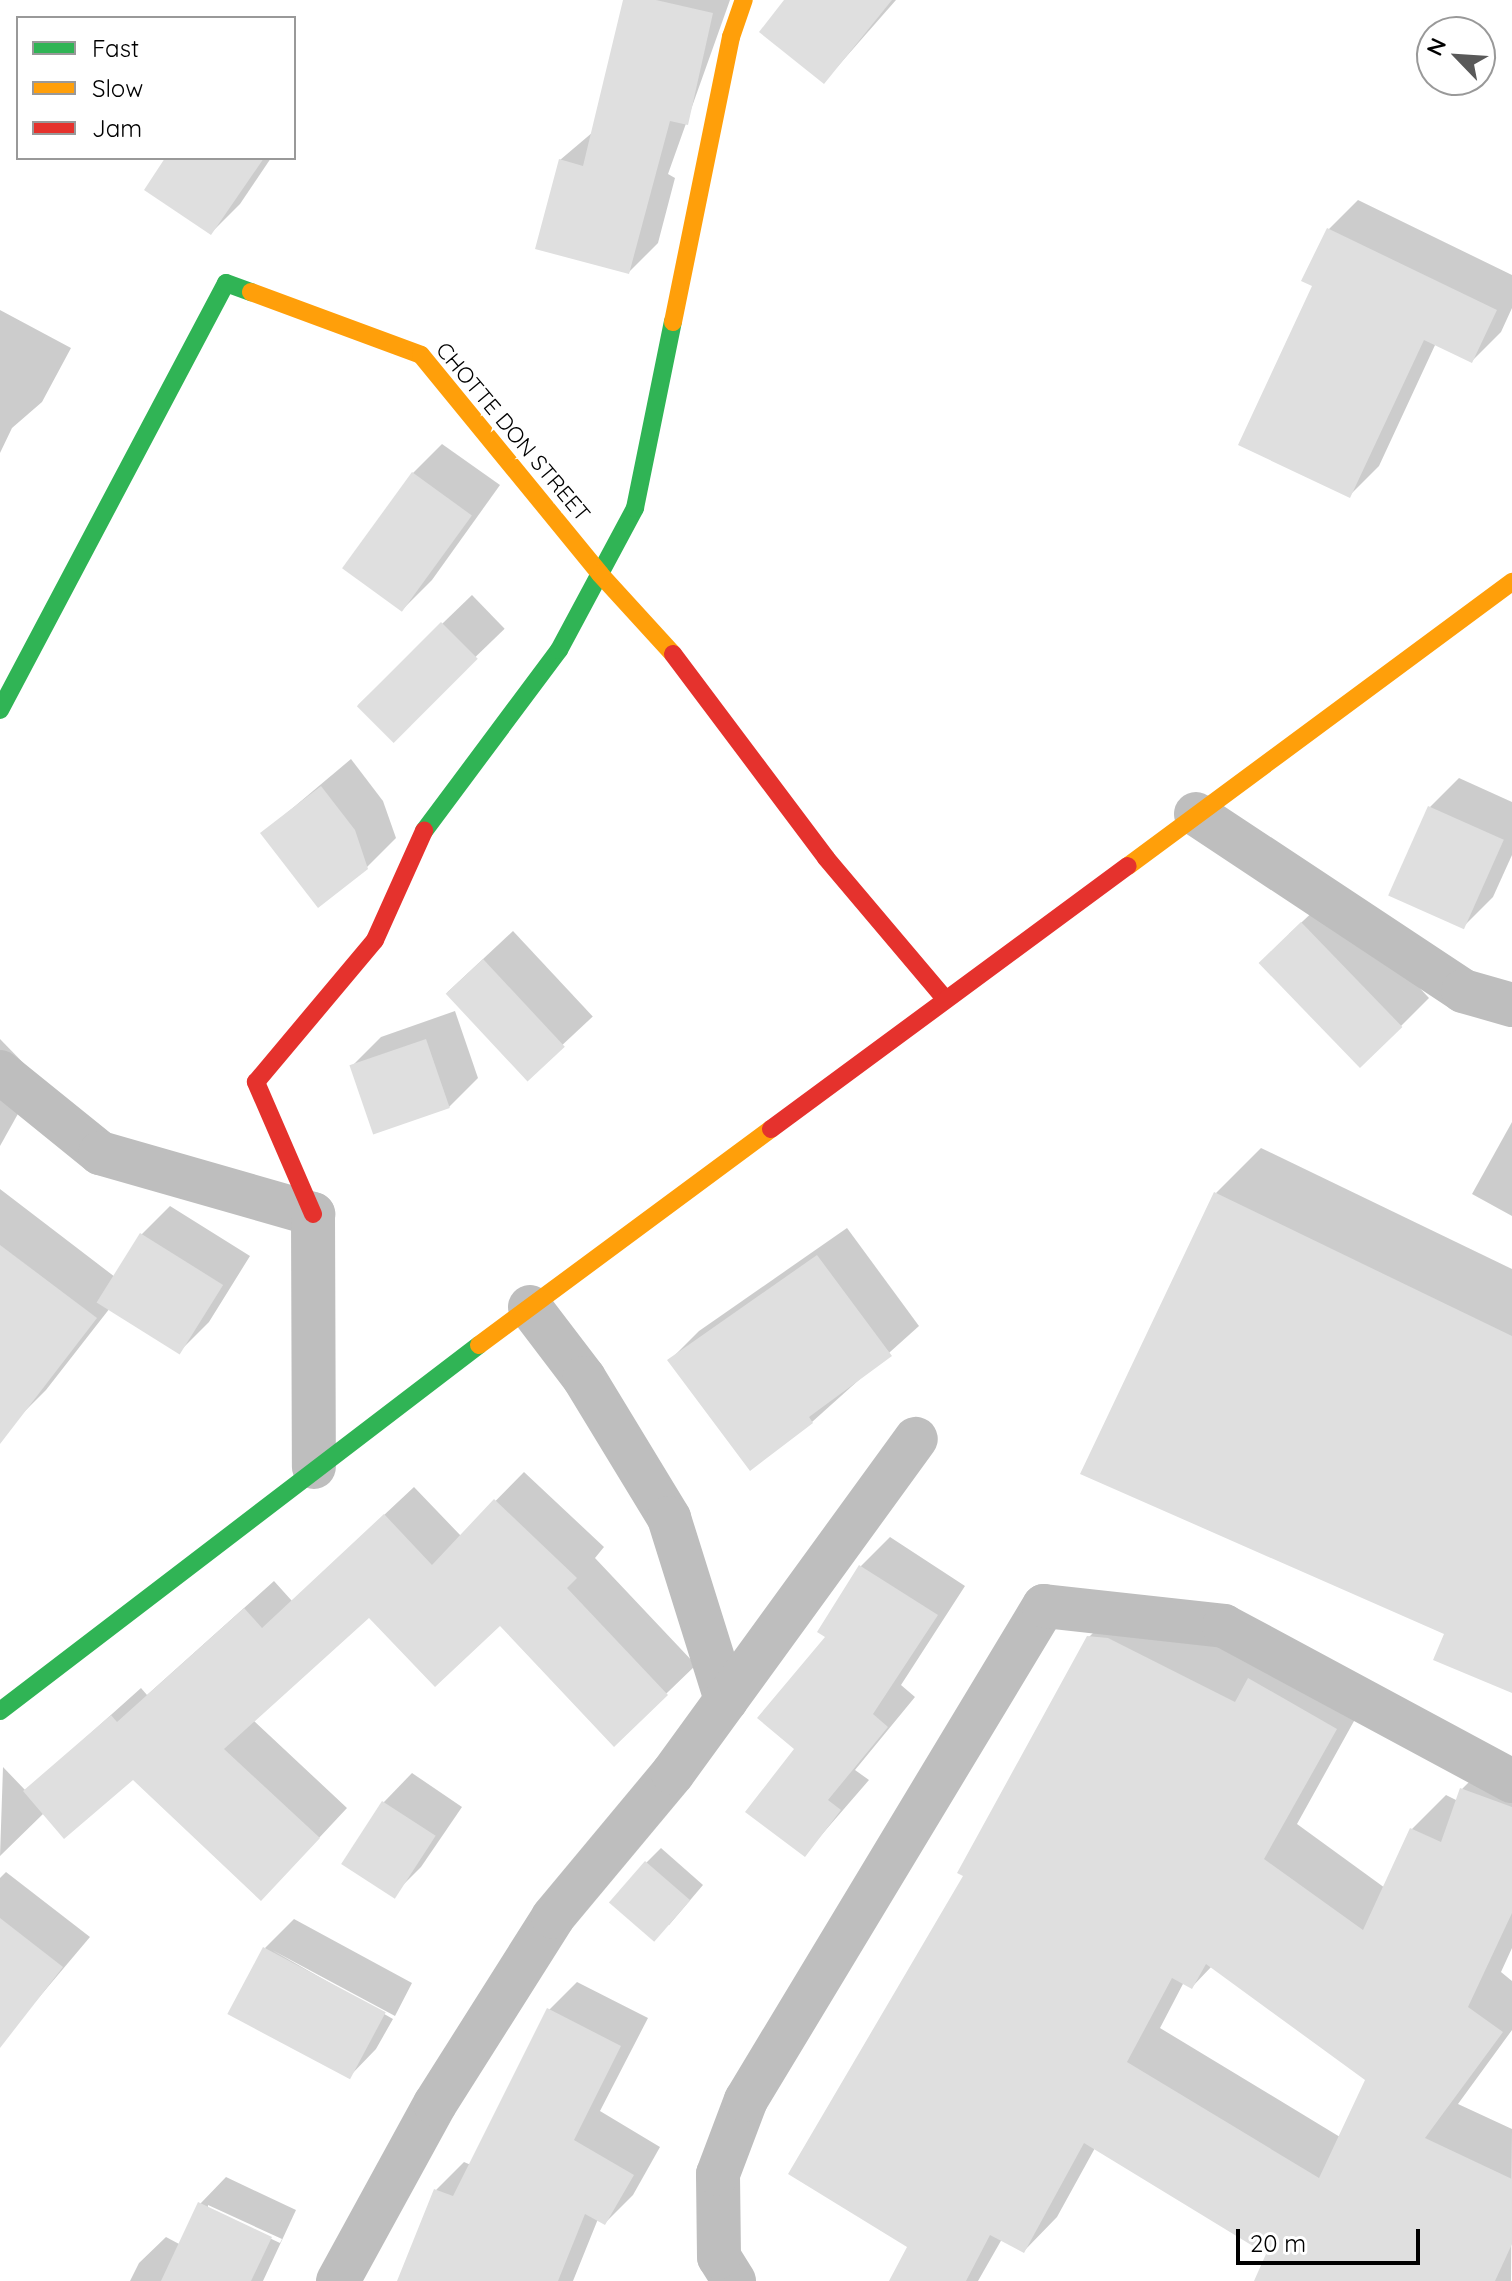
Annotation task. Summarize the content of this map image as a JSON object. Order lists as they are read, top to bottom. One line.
{"streets":{"street":["CHOTTE DON STREET"]},"legend":["Fast","Slow","Jam"],"scale_bar":"20 m","north":"top left"}
